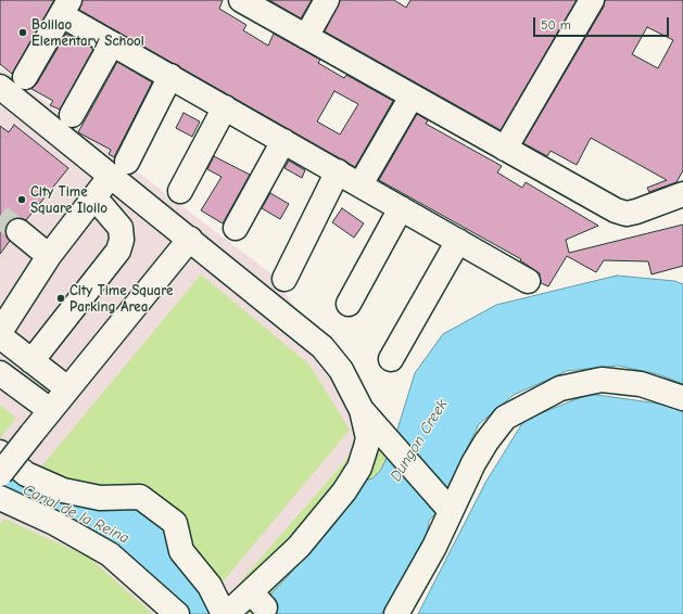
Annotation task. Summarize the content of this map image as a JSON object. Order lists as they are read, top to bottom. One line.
{"water":["Dungon Creek","Canal de la Reina"],"places":["Bolilao Elementary School","City Time Square Iloilo","City Time Square Parking Area"],"scale_bar":"50 m"}
